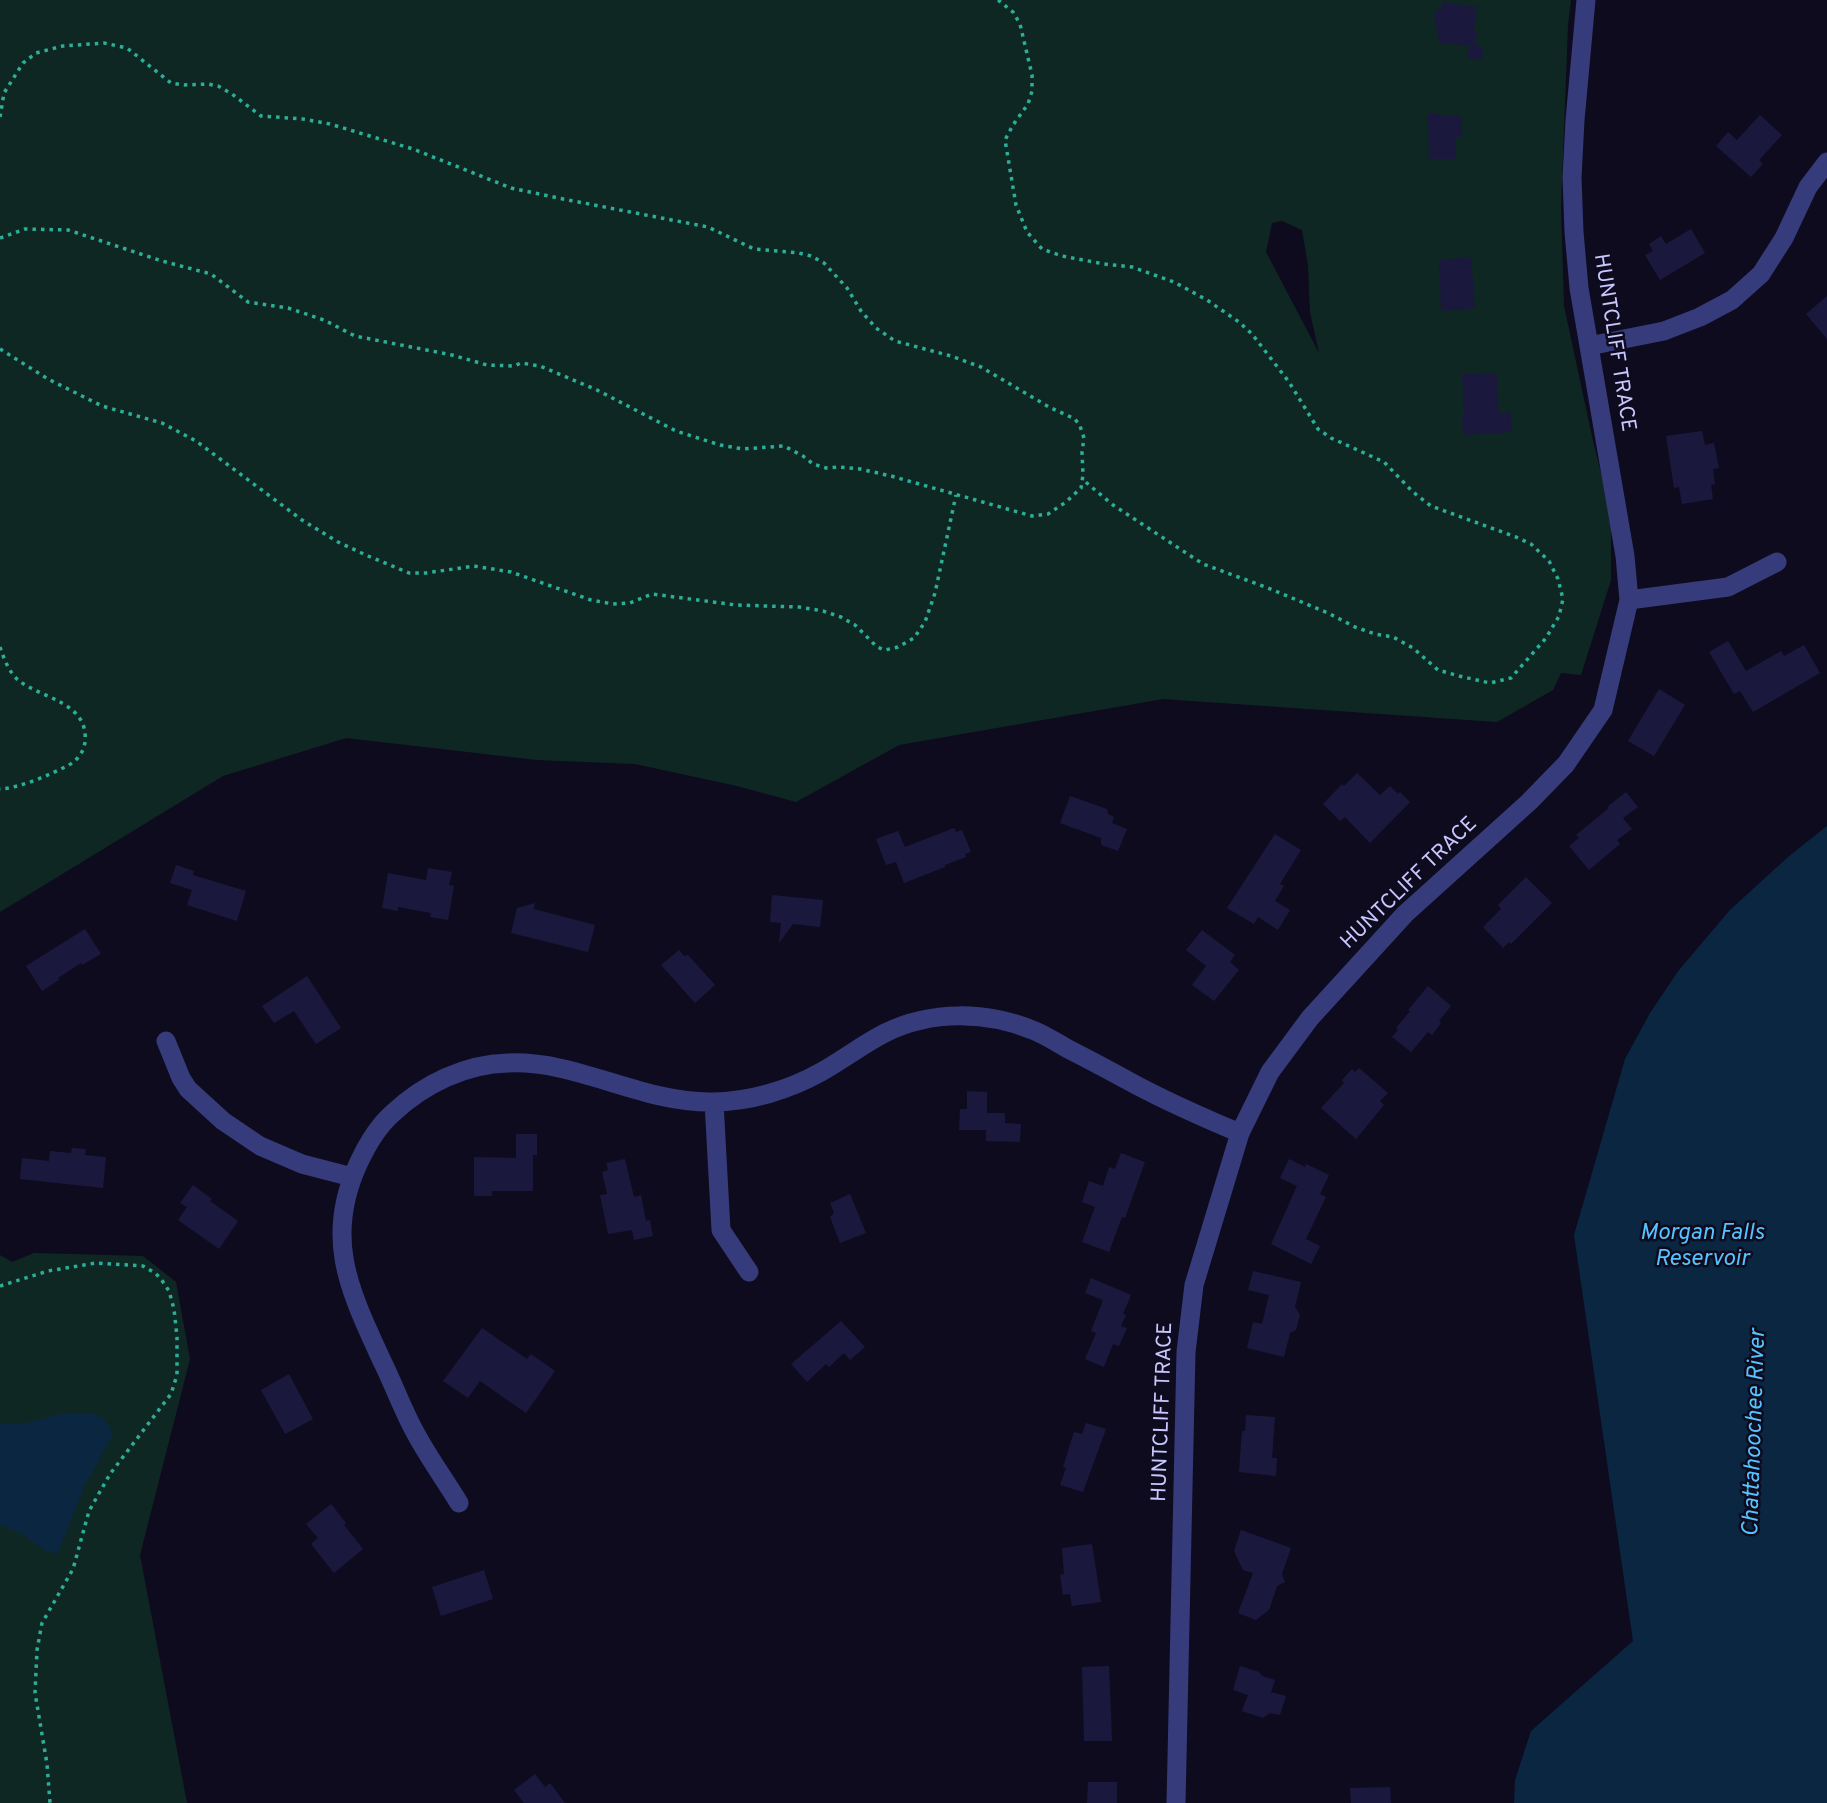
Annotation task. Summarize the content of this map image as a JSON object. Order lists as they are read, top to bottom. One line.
{"streets":{"street":["HUNTCLIFF TRACE"]},"water":["Morgan Falls Reservoir","Chattahoochee River"]}
